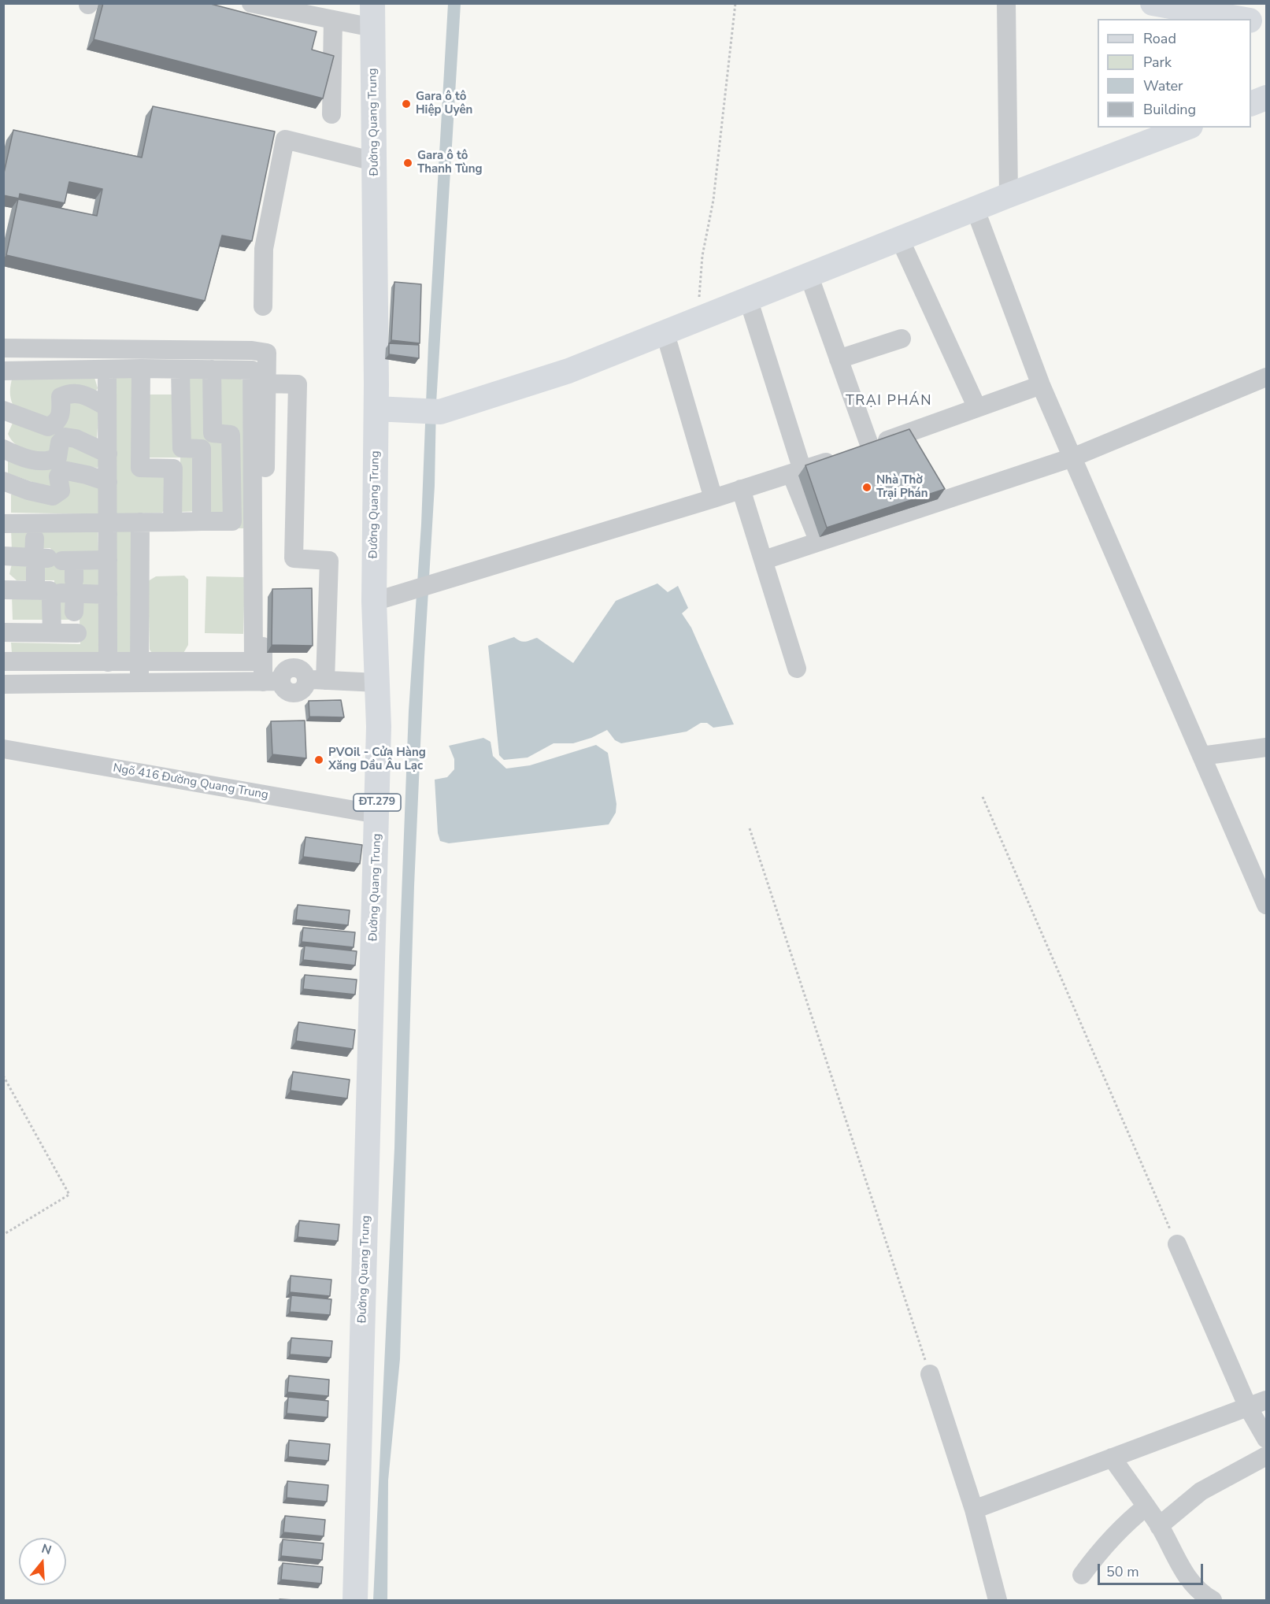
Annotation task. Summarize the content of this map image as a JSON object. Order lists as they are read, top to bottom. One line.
{"streets":{"main road":["Đường Quang Trung","ĐT.279"],"street":["Ngõ 416 Đường Quang Trung"]},"crossings":[["Đường Quang Trung","Ngõ 416 Đường Quang Trung"]],"districts":["TRẠI PHÁN"],"places":["Gara ô tô Hiệp Uyên","Gara ô tô Thanh Tùng","Nhà Thờ Trại Phán","PVOil - Cửa Hàng Xăng Dầu Âu Lạc"],"legend":["Road","Park","Water","Building"],"scale_bar":"50 m","north":"top"}
